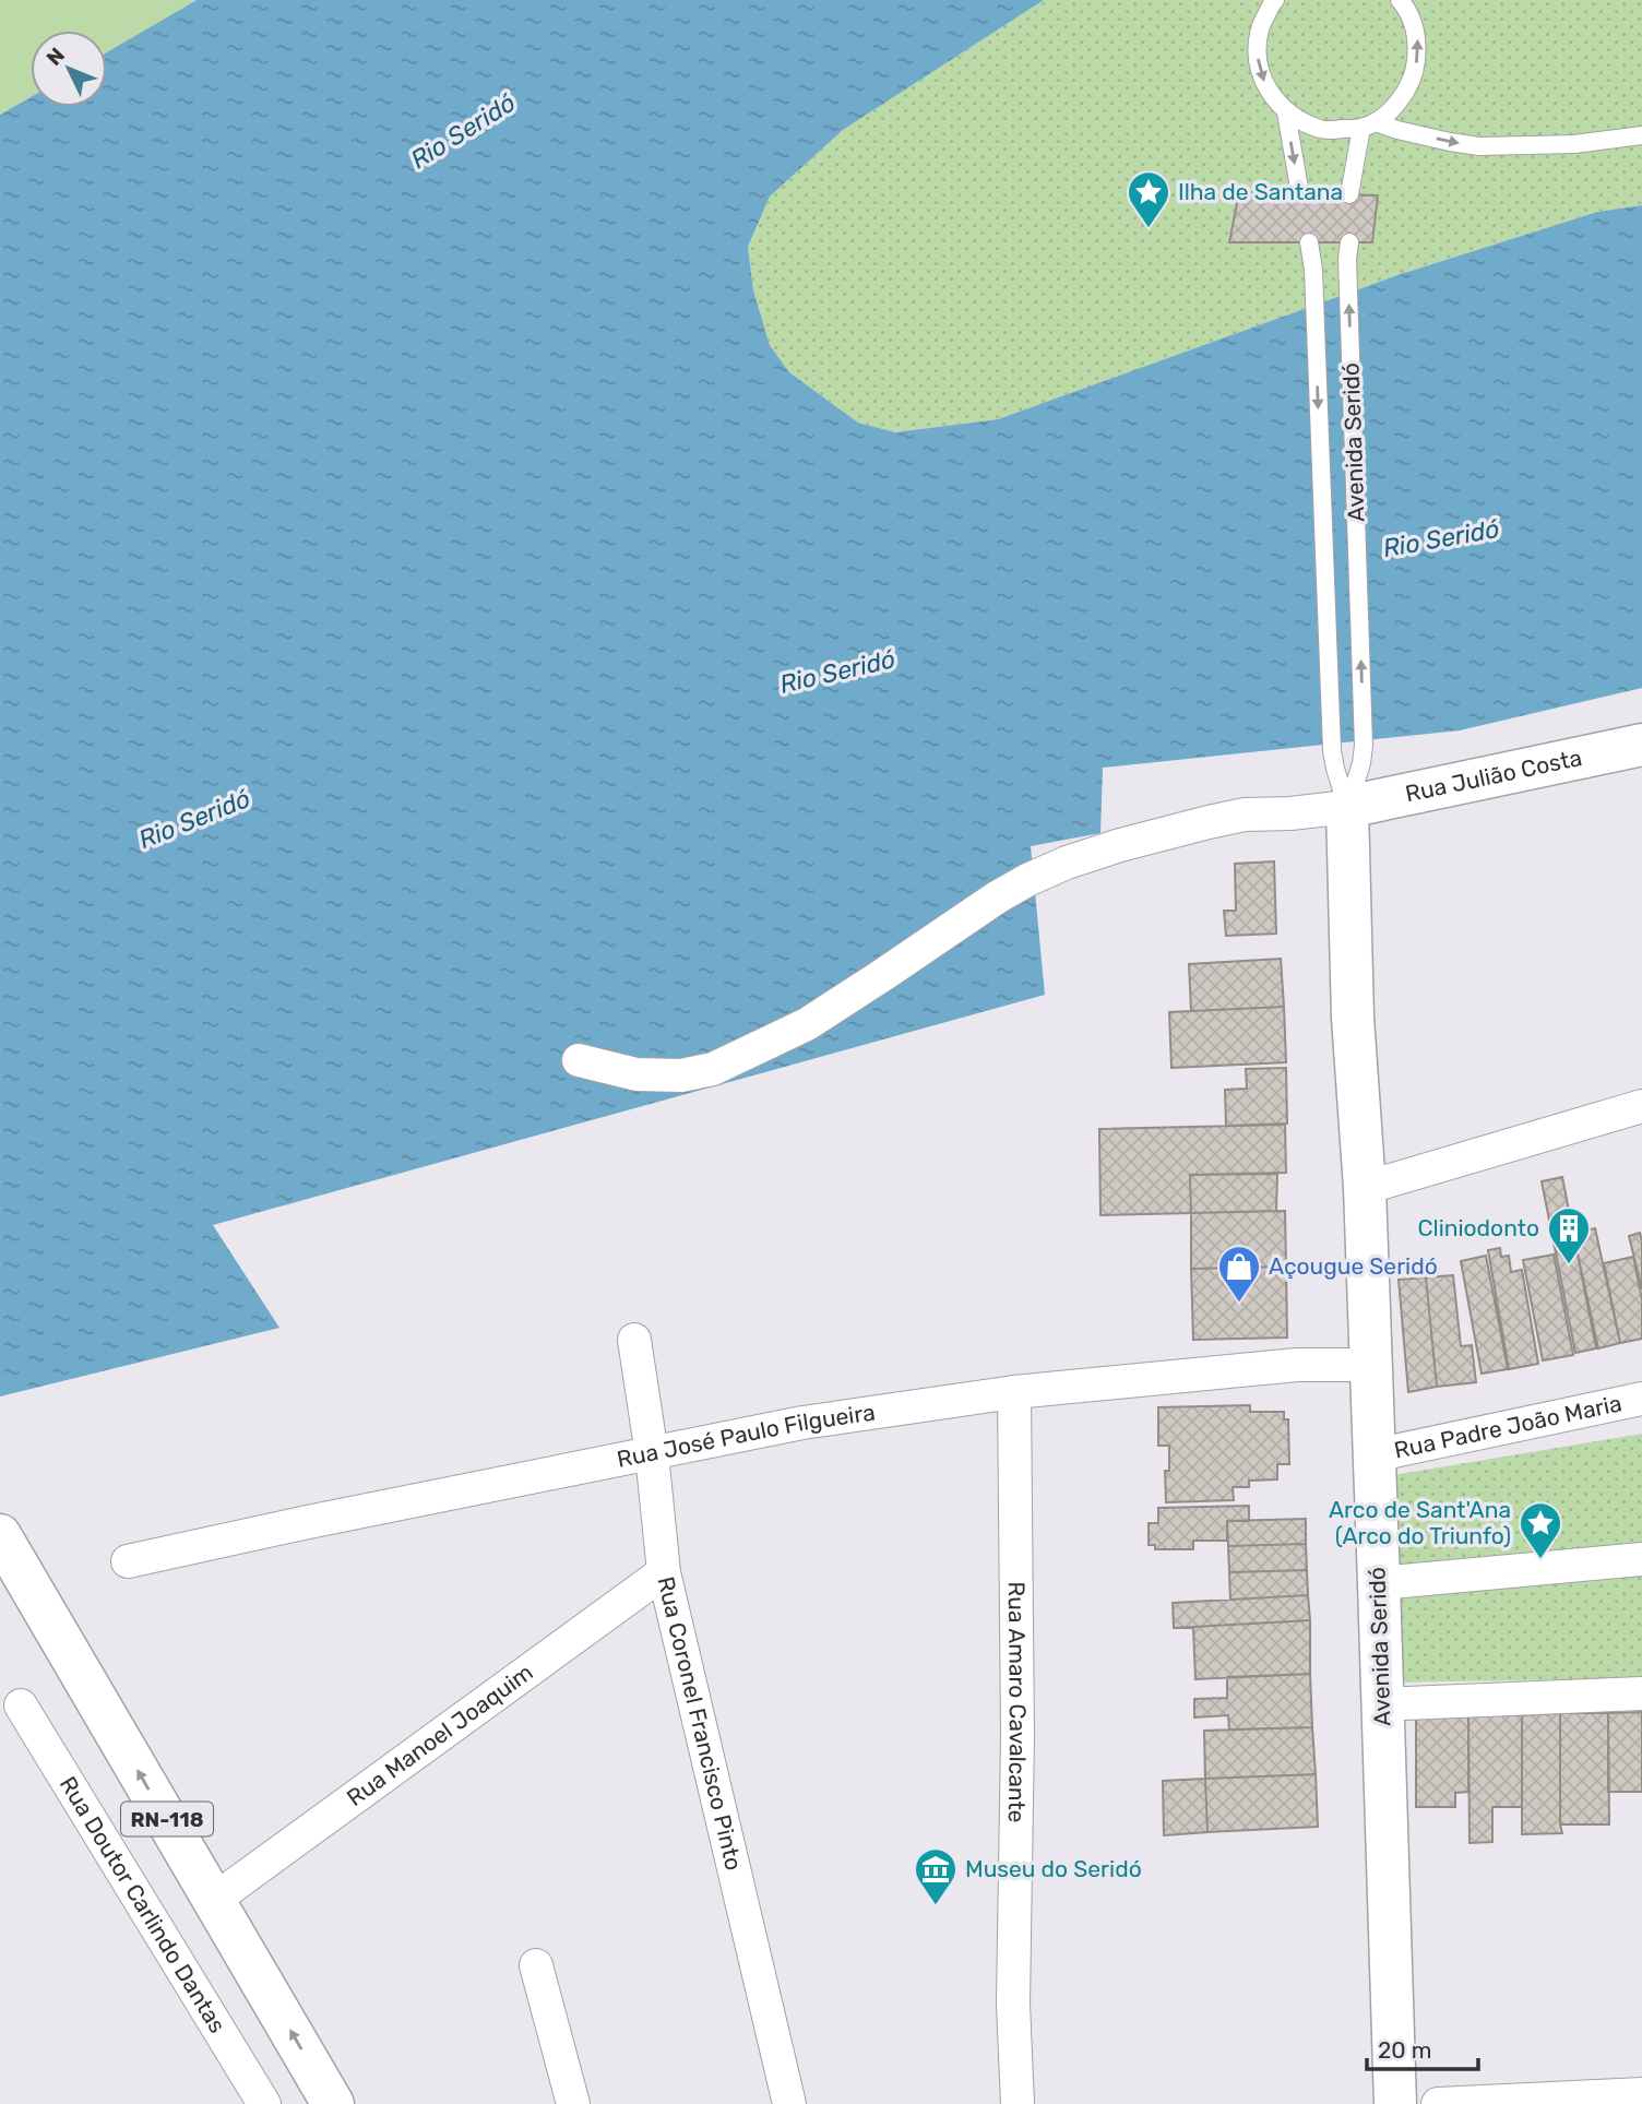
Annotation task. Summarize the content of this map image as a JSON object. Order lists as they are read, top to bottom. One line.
{"streets":{"main road":["Avenida Seridó","Rua Julião Costa","RN-118"],"street":["Rua Padre João Maria","Rua José Paulo Filgueira","Rua Amaro Cavalcante","Rua Coronel Francisco Pinto","Rua Manoel Joaquim","Rua Doutor Carlindo Dantas"]},"crossings":[["Avenida Seridó","Rua Julião Costa"],["Avenida Seridó","Rua Padre João Maria"],["Avenida Seridó","Rua José Paulo Filgueira"],["Rua José Paulo Filgueira","Rua Amaro Cavalcante"],["Rua José Paulo Filgueira","Rua Coronel Francisco Pinto"],["Rua Coronel Francisco Pinto","Rua Manoel Joaquim"],["Rua Manoel Joaquim","RN-118"]],"water":["Rio Seridó"],"places":{"place":["Ilha de Santana","Arco de Sant'Ana (Arco do Triunfo)"],"building":["Cliniodonto"],"shop":["Açougue Seridó"],"museum":["Museu do Seridó"]},"scale_bar":"20 m","north":"top left"}
